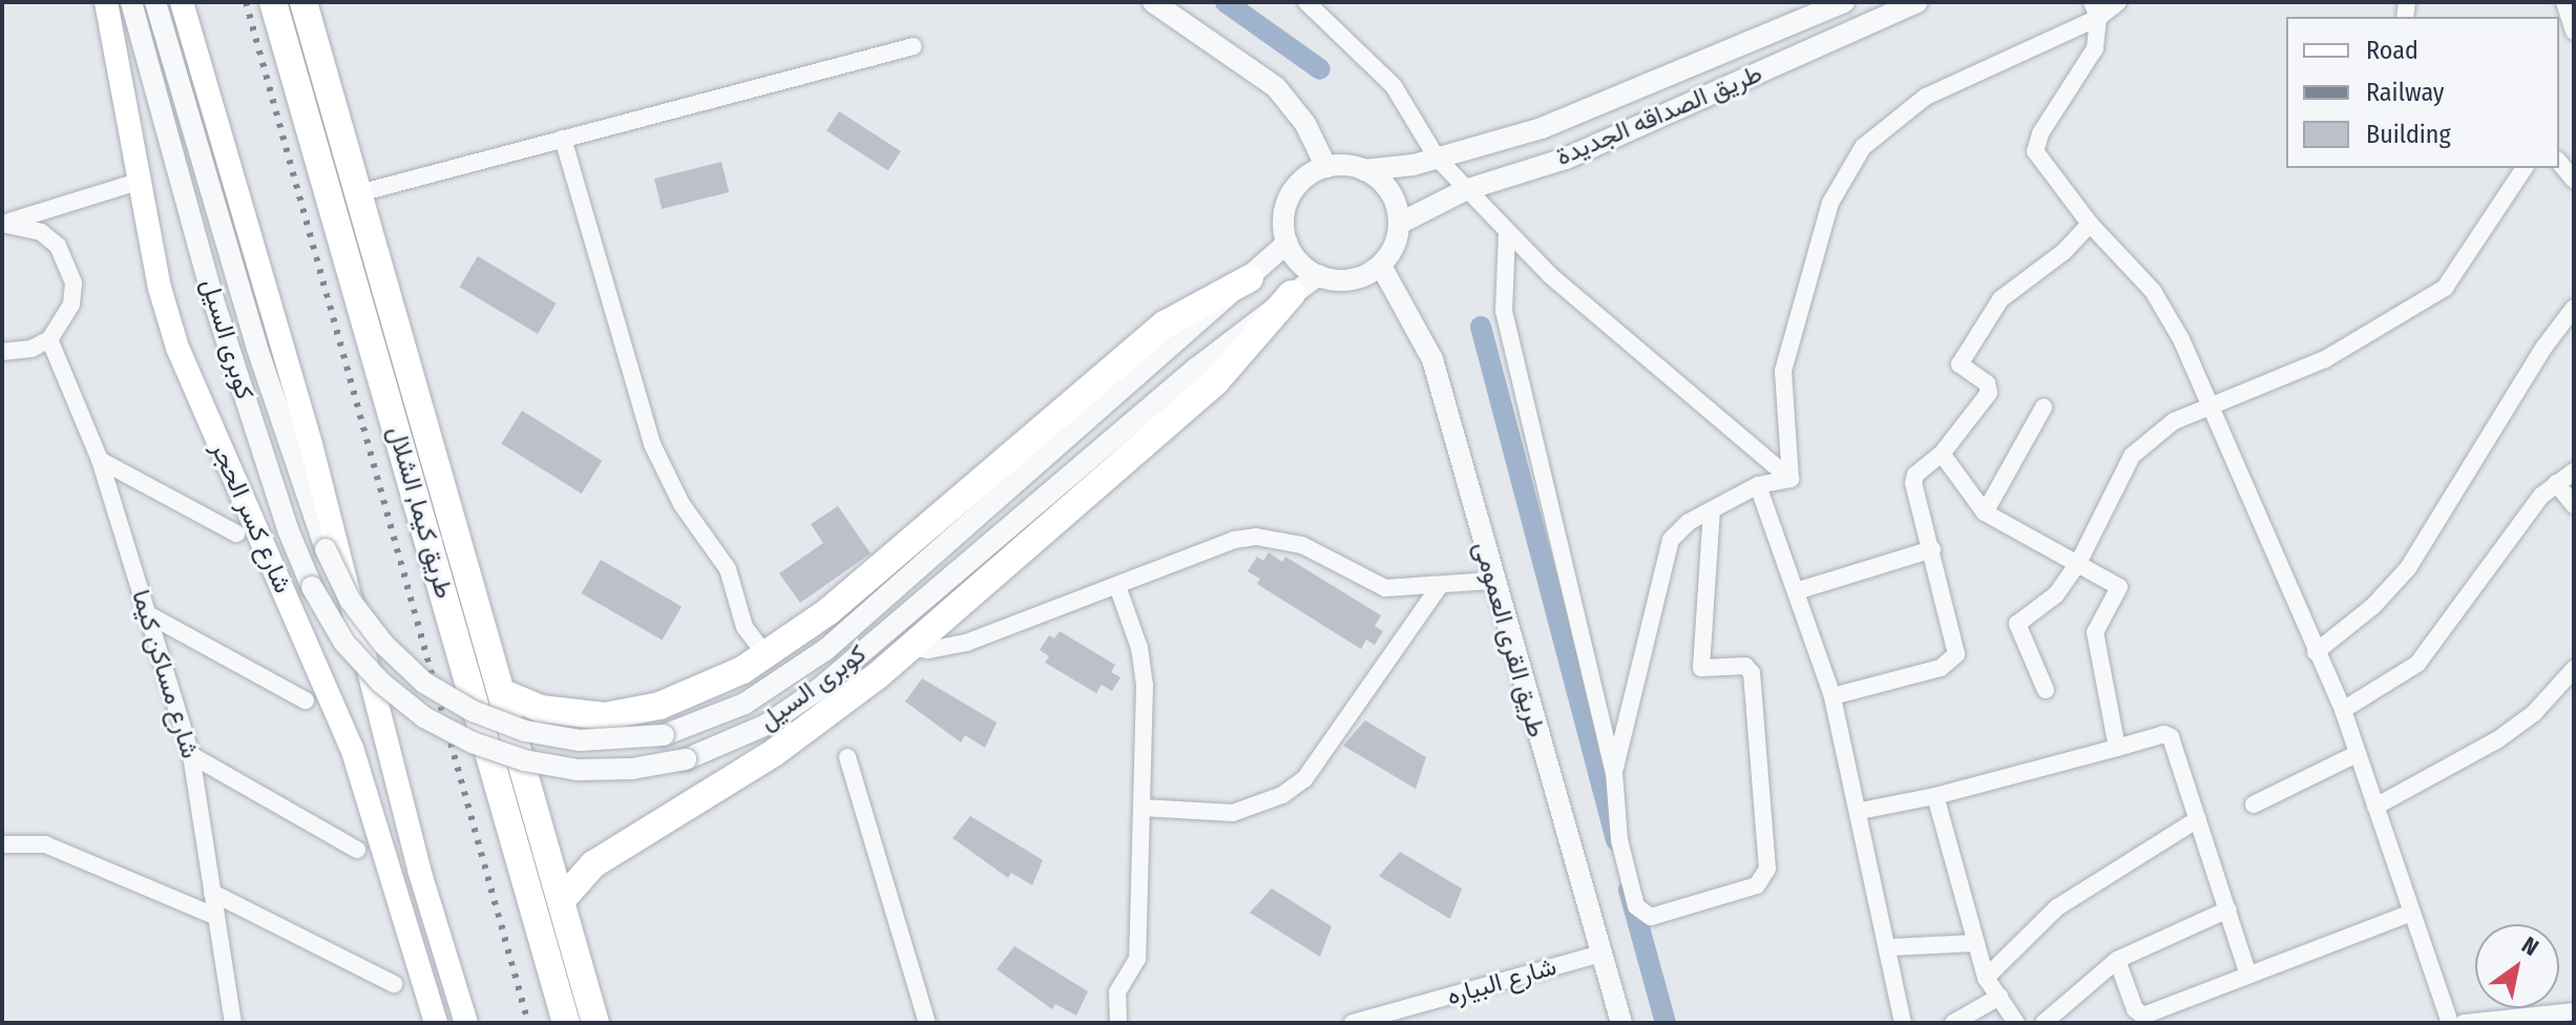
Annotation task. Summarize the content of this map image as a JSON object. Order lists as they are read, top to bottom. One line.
{"streets":{"highway":["طريق كيما, الشلال"],"main road":["شارع كسر الحجر"],"street":["طريق الصداقه الجديدة","كوبرى السيل","طريق القرى العمومى","شارع مساكن كيما","شارع البياره"]},"crossings":[["طريق الصداقه الجديدة","كوبرى السيل"],["طريق الصداقه الجديدة","طريق القرى العمومى"],["كوبرى السيل","طريق القرى العمومى"],["طريق القرى العمومى","شارع البياره"]],"legend":["Road","Railway","Building"],"north":"top right"}
